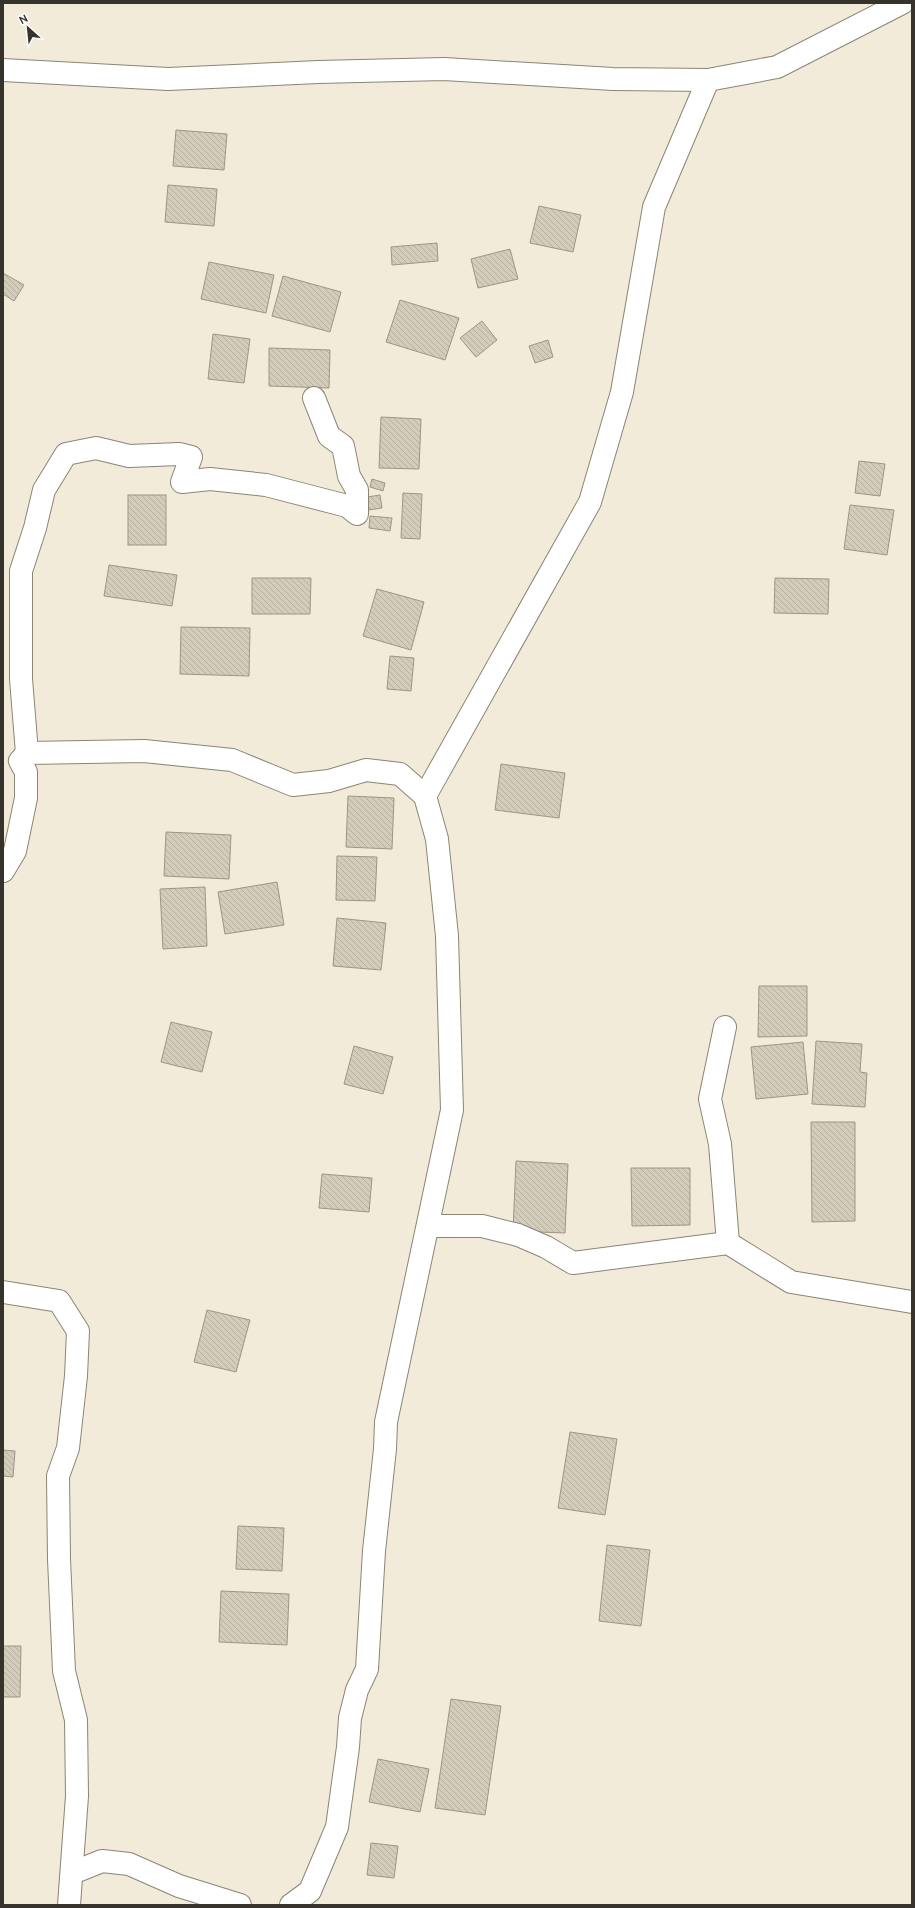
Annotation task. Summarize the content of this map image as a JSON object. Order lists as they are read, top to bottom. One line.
{"north":"top left"}
